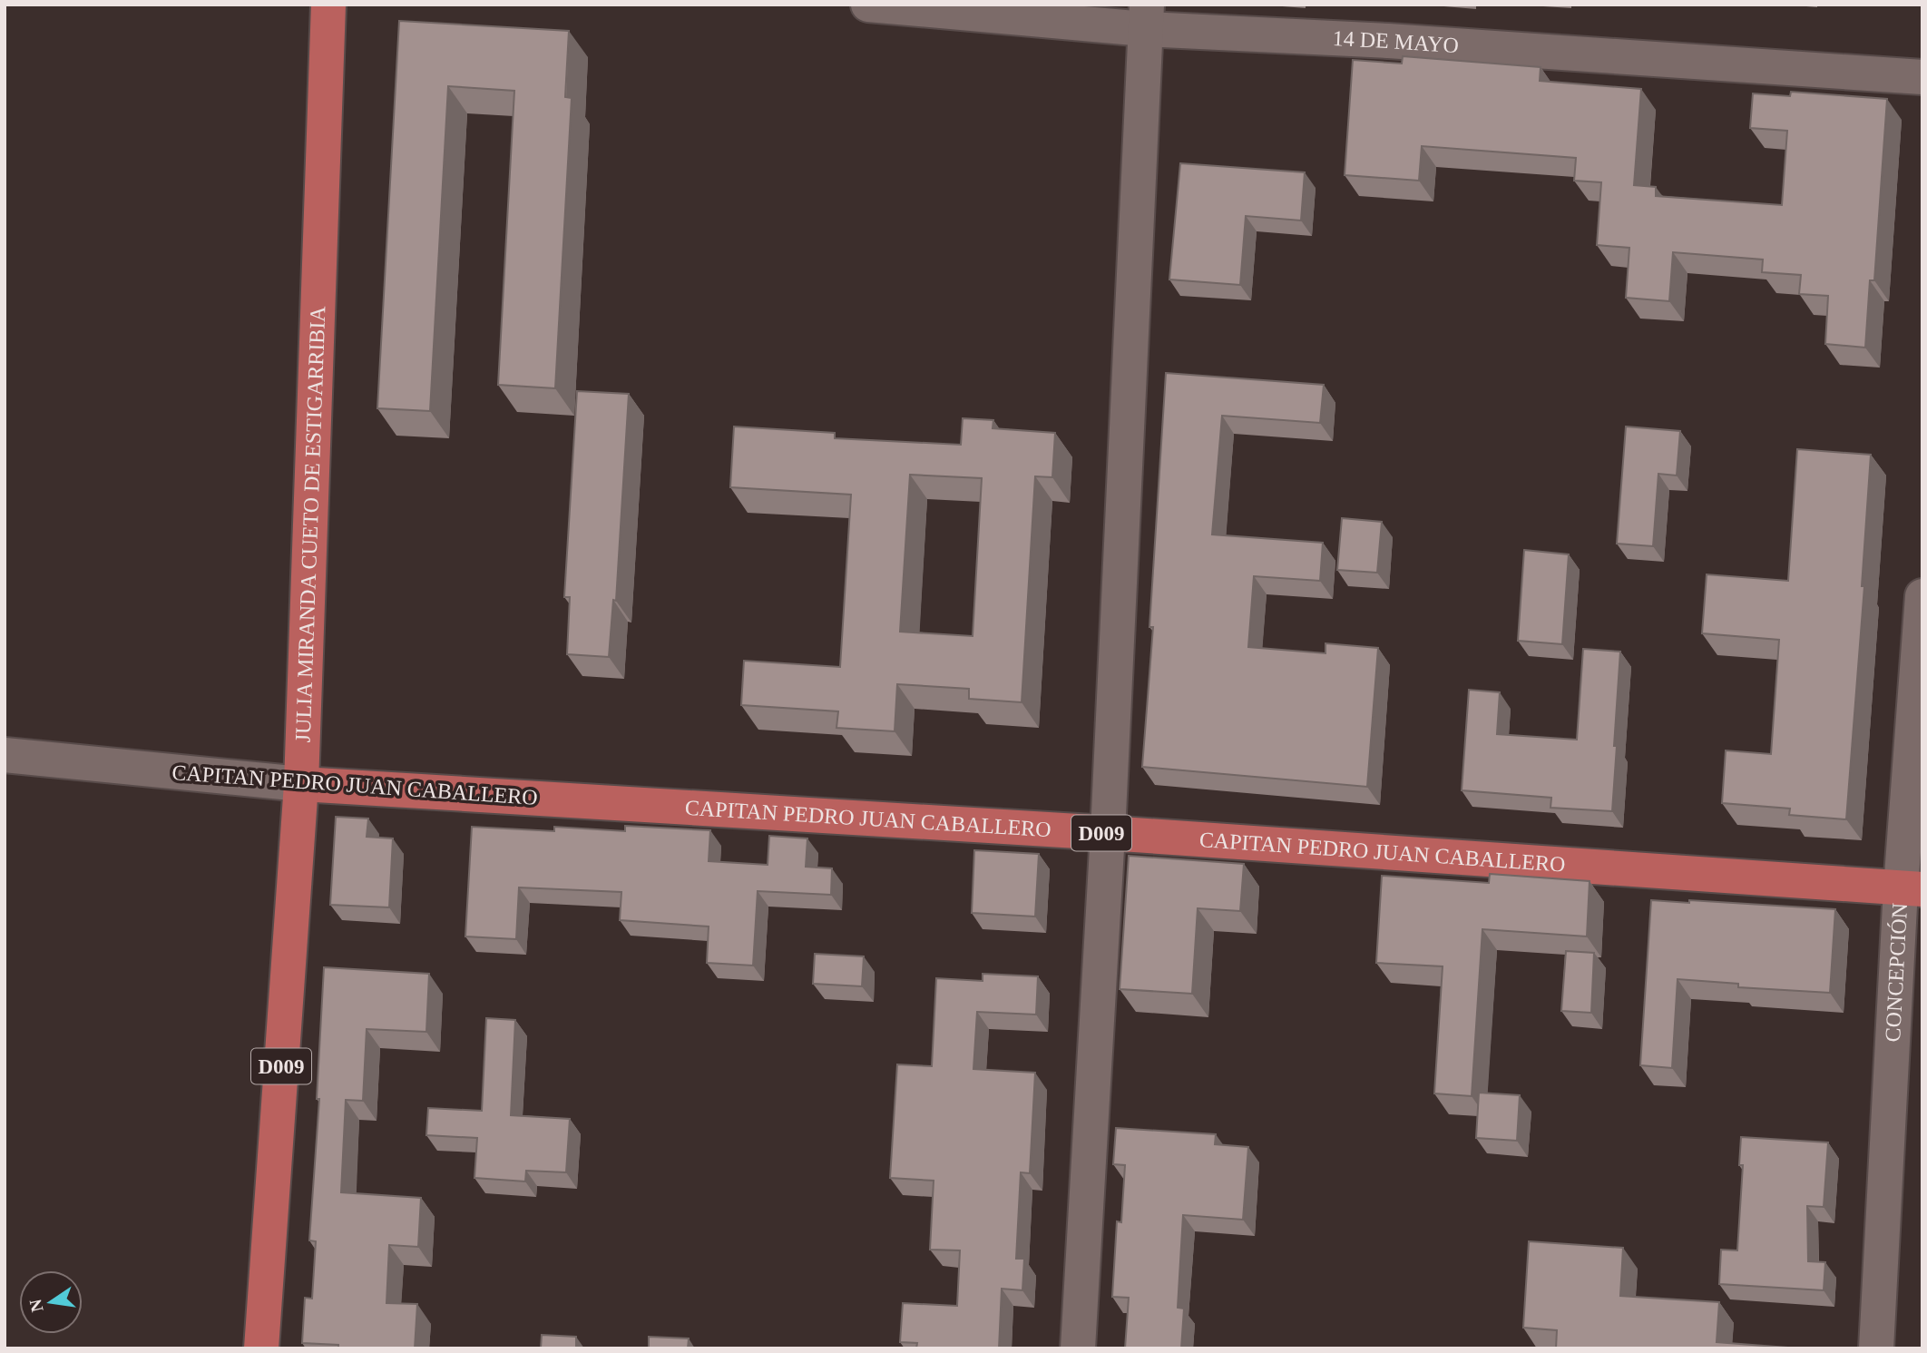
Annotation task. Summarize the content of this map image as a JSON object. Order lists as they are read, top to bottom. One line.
{"streets":{"main road":["JULIA MIRANDA CUETO DE ESTIGARRIBIA","CAPITAN PEDRO JUAN CABALLERO","D009"],"street":["14 DE MAYO","CONCEPCIÓN"]},"crossings":[["JULIA MIRANDA CUETO DE ESTIGARRIBIA","CAPITAN PEDRO JUAN CABALLERO"],["CAPITAN PEDRO JUAN CABALLERO","CONCEPCIÓN"]],"north":"left"}
